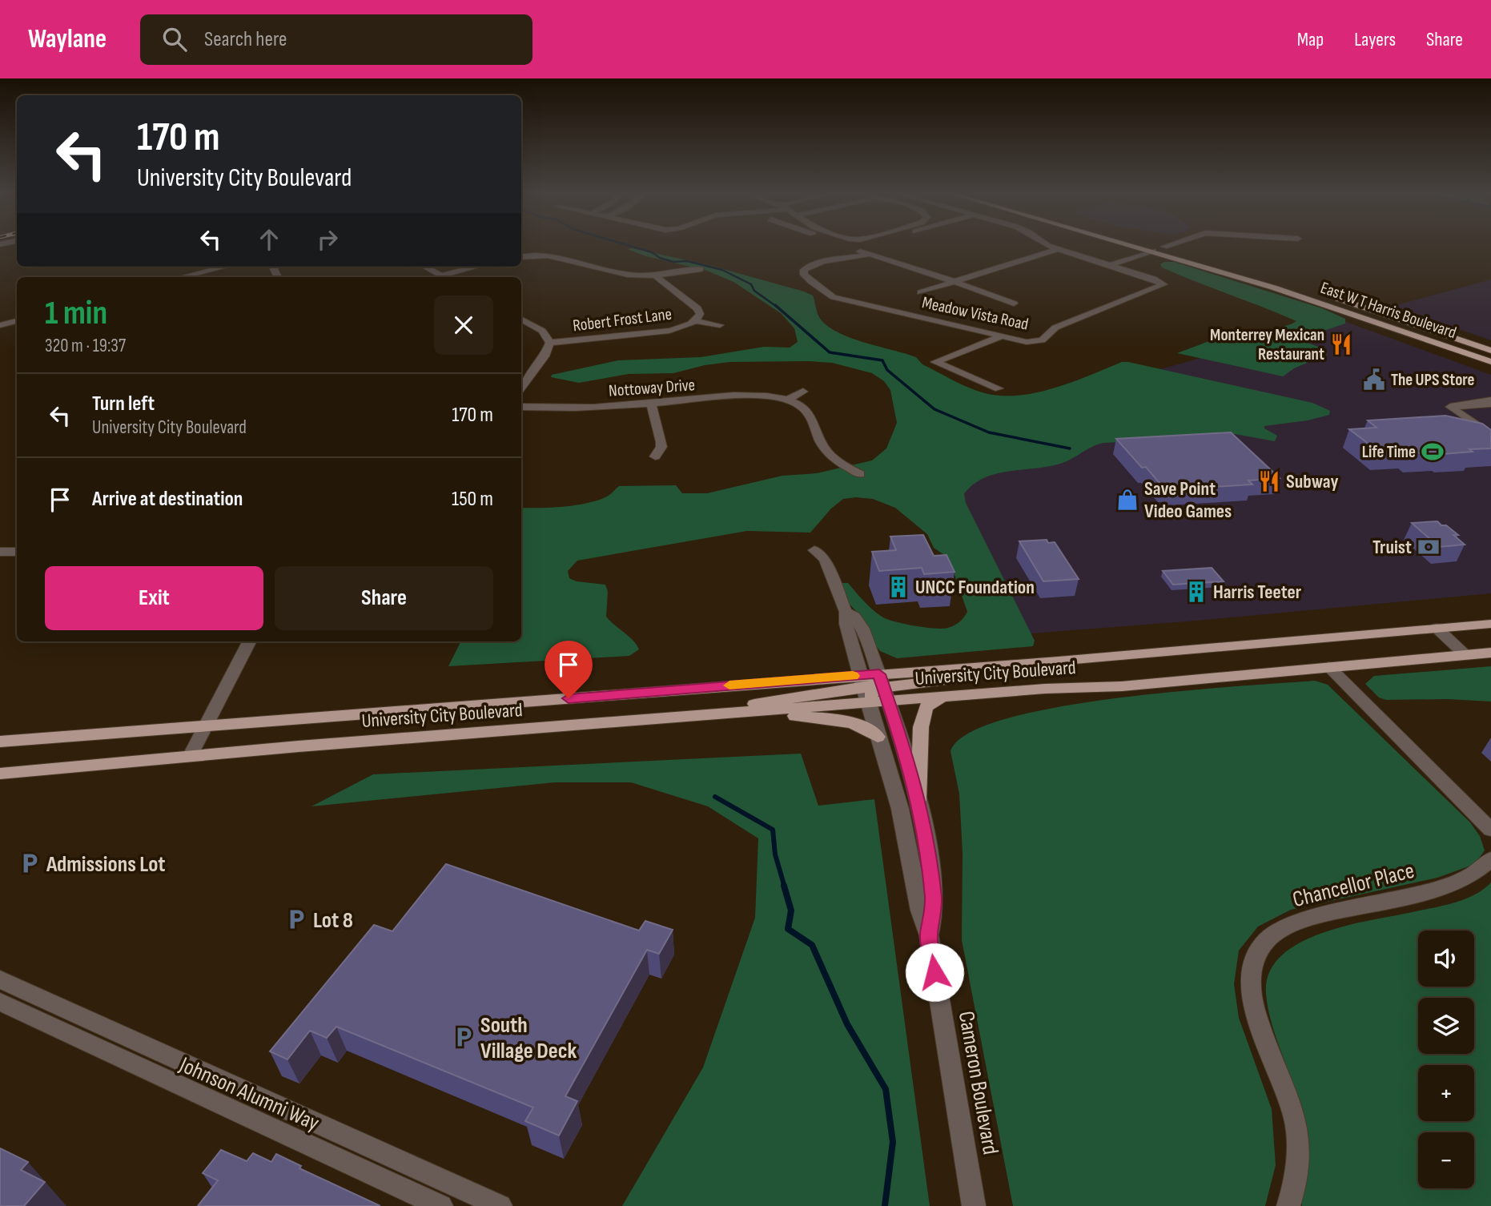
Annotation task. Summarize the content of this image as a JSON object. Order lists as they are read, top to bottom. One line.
{"streets":{"main road":["East W T Harris Boulevard","University City Boulevard"],"street":["Meadow Vista Road","Robert Frost Lane","Nottoway Drive","Chancellor Place","Cameron Boulevard","Johnson Alumni Way"]},"crossings":[["University City Boulevard","Cameron Boulevard"]],"places":{"restaurant":["Monterrey Mexican Restaurant","Subway"],"public building":["The UPS Store"],"sports":["Life Time"],"shop":["Save Point Video Games"],"bank":["Truist"],"building":["UNCC Foundation","Harris Teeter"],"parking":["Admissions Lot","Lot 8","South Village Deck"]},"page":{"header":"Waylane","search":"Search here","nav":["Map","Layers","Share"],"turn":["170 m","University City Boulevard"],"heading":["1 min","320 m · 19:37"],"list":[{"name":"Turn left","note":"University City Boulevard","value":"170 m"},{"name":"Arrive at destination","value":"150 m"}],"buttons":["Exit","Share"],"map_buttons":["+","−"]}}
